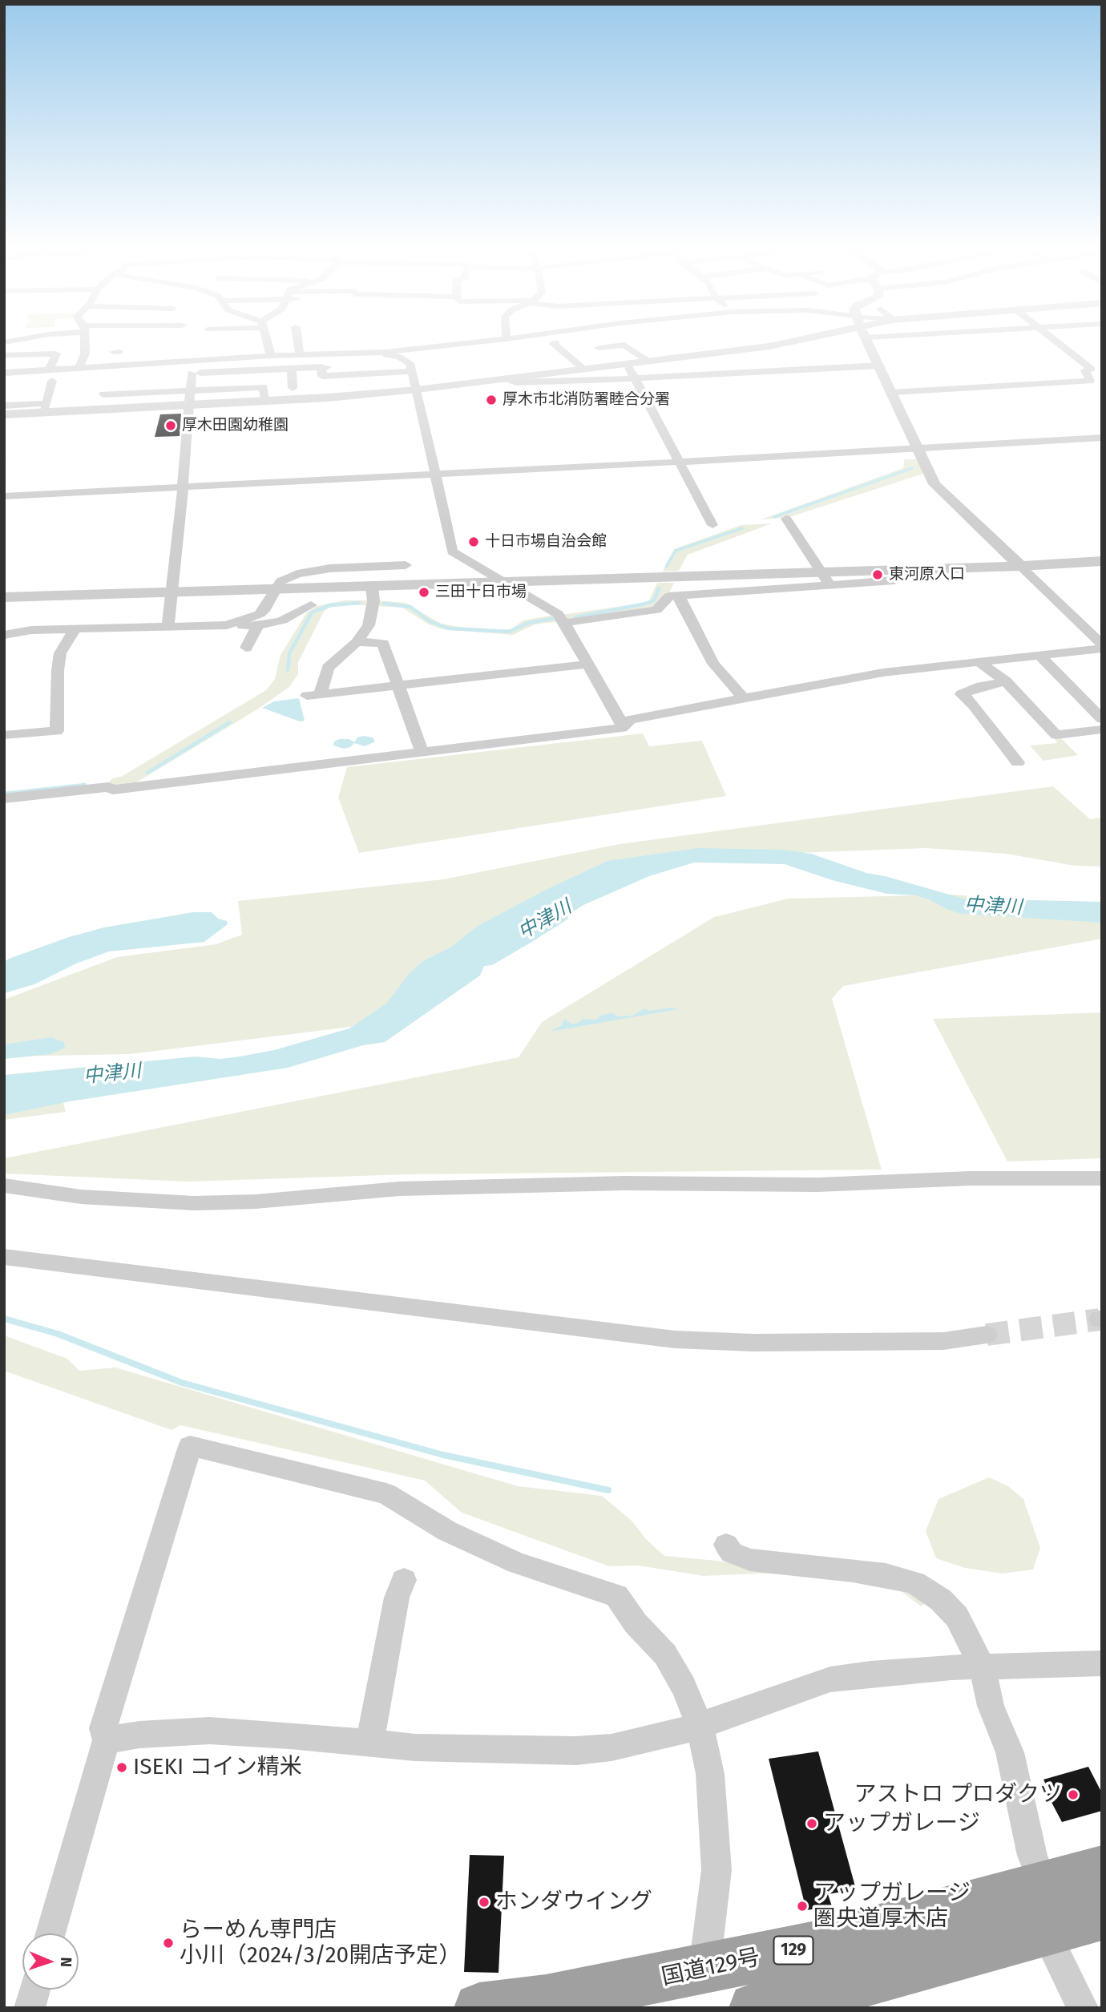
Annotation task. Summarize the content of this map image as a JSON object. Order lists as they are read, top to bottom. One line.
{"streets":{"highway":["129","国道129号"]},"water":["中津川"],"places":["厚木市北消防署睦合分署","厚木田園幼稚園","十日市場自治会館","東河原入口","三田十日市場","ISEKI コイン精米","アストロ プロダクツ","アップガレージ","ホンダウイング","アップガレージ 圏央道厚木店","らーめん専門店 小川（2024/3/20開店予定）"],"north":"right"}
